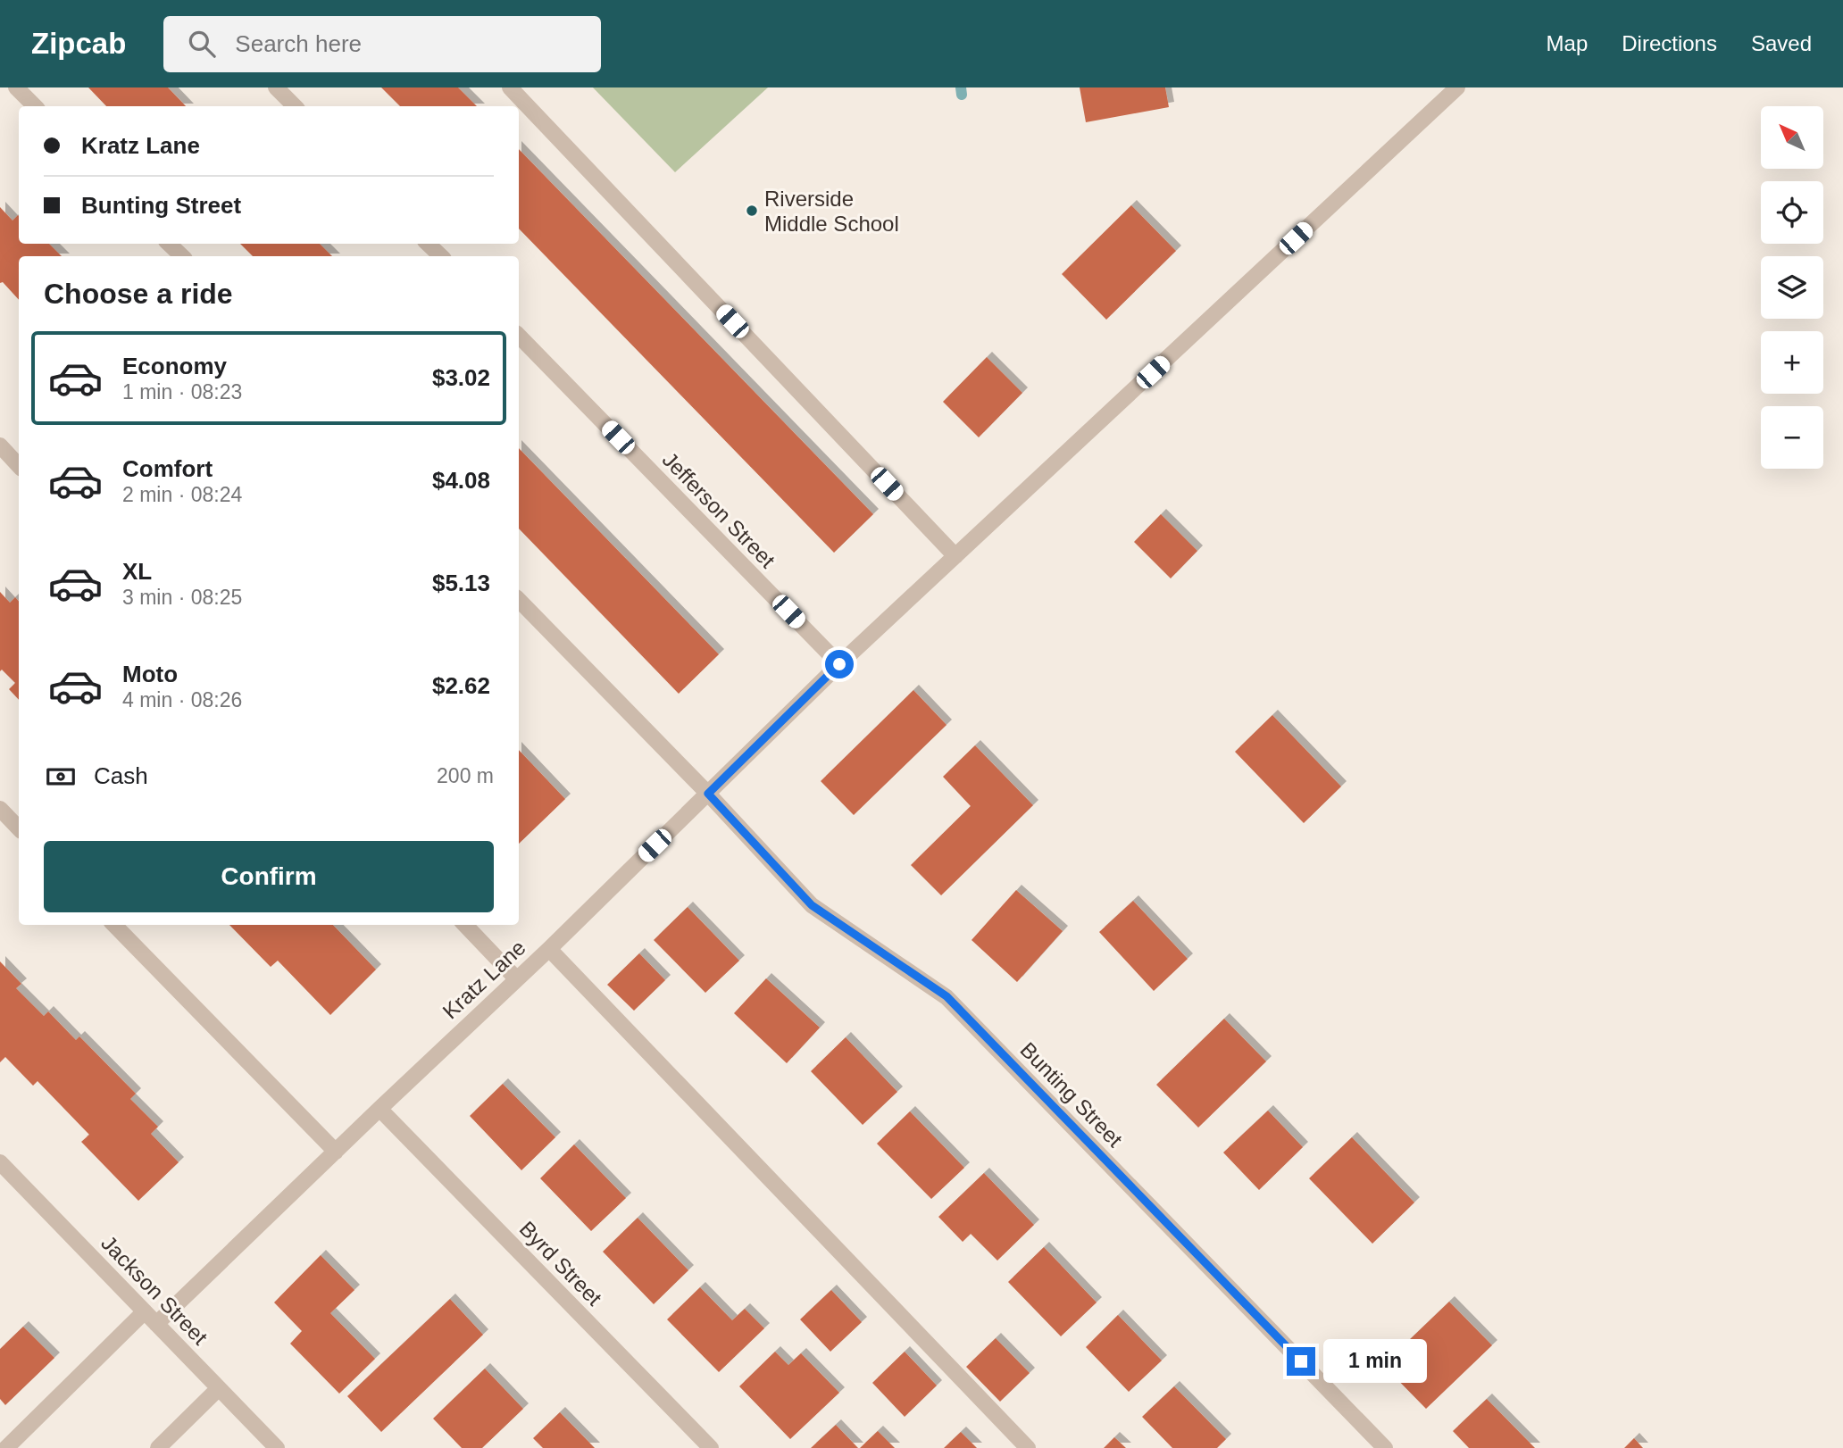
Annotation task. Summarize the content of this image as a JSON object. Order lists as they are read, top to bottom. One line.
{"streets":{"street":["Jefferson Street","Kratz Lane","Bunting Street","Byrd Street","Jackson Street"]},"crossings":[["Jefferson Street","Kratz Lane"],["Kratz Lane","Bunting Street"],["Kratz Lane","Byrd Street"],["Kratz Lane","Jackson Street"]],"places":["Riverside Middle School"],"north":"top left","page":{"header":"Zipcab","search":"Search here","nav":["Map","Directions","Saved"],"map_buttons":["+","−"],"banner":["Kratz Lane","Bunting Street"],"heading":"Choose a ride","list":[{"name":"Economy","note":"1 min · 08:23","value":"$3.02"},{"name":"Comfort","note":"2 min · 08:24","value":"$4.08"},{"name":"XL","note":"3 min · 08:25","value":"$5.13"},{"name":"Moto","note":"4 min · 08:26","value":"$2.62"}],"pay":["Cash","200 m"],"buttons":"Confirm","bubble":"1 min"}}
